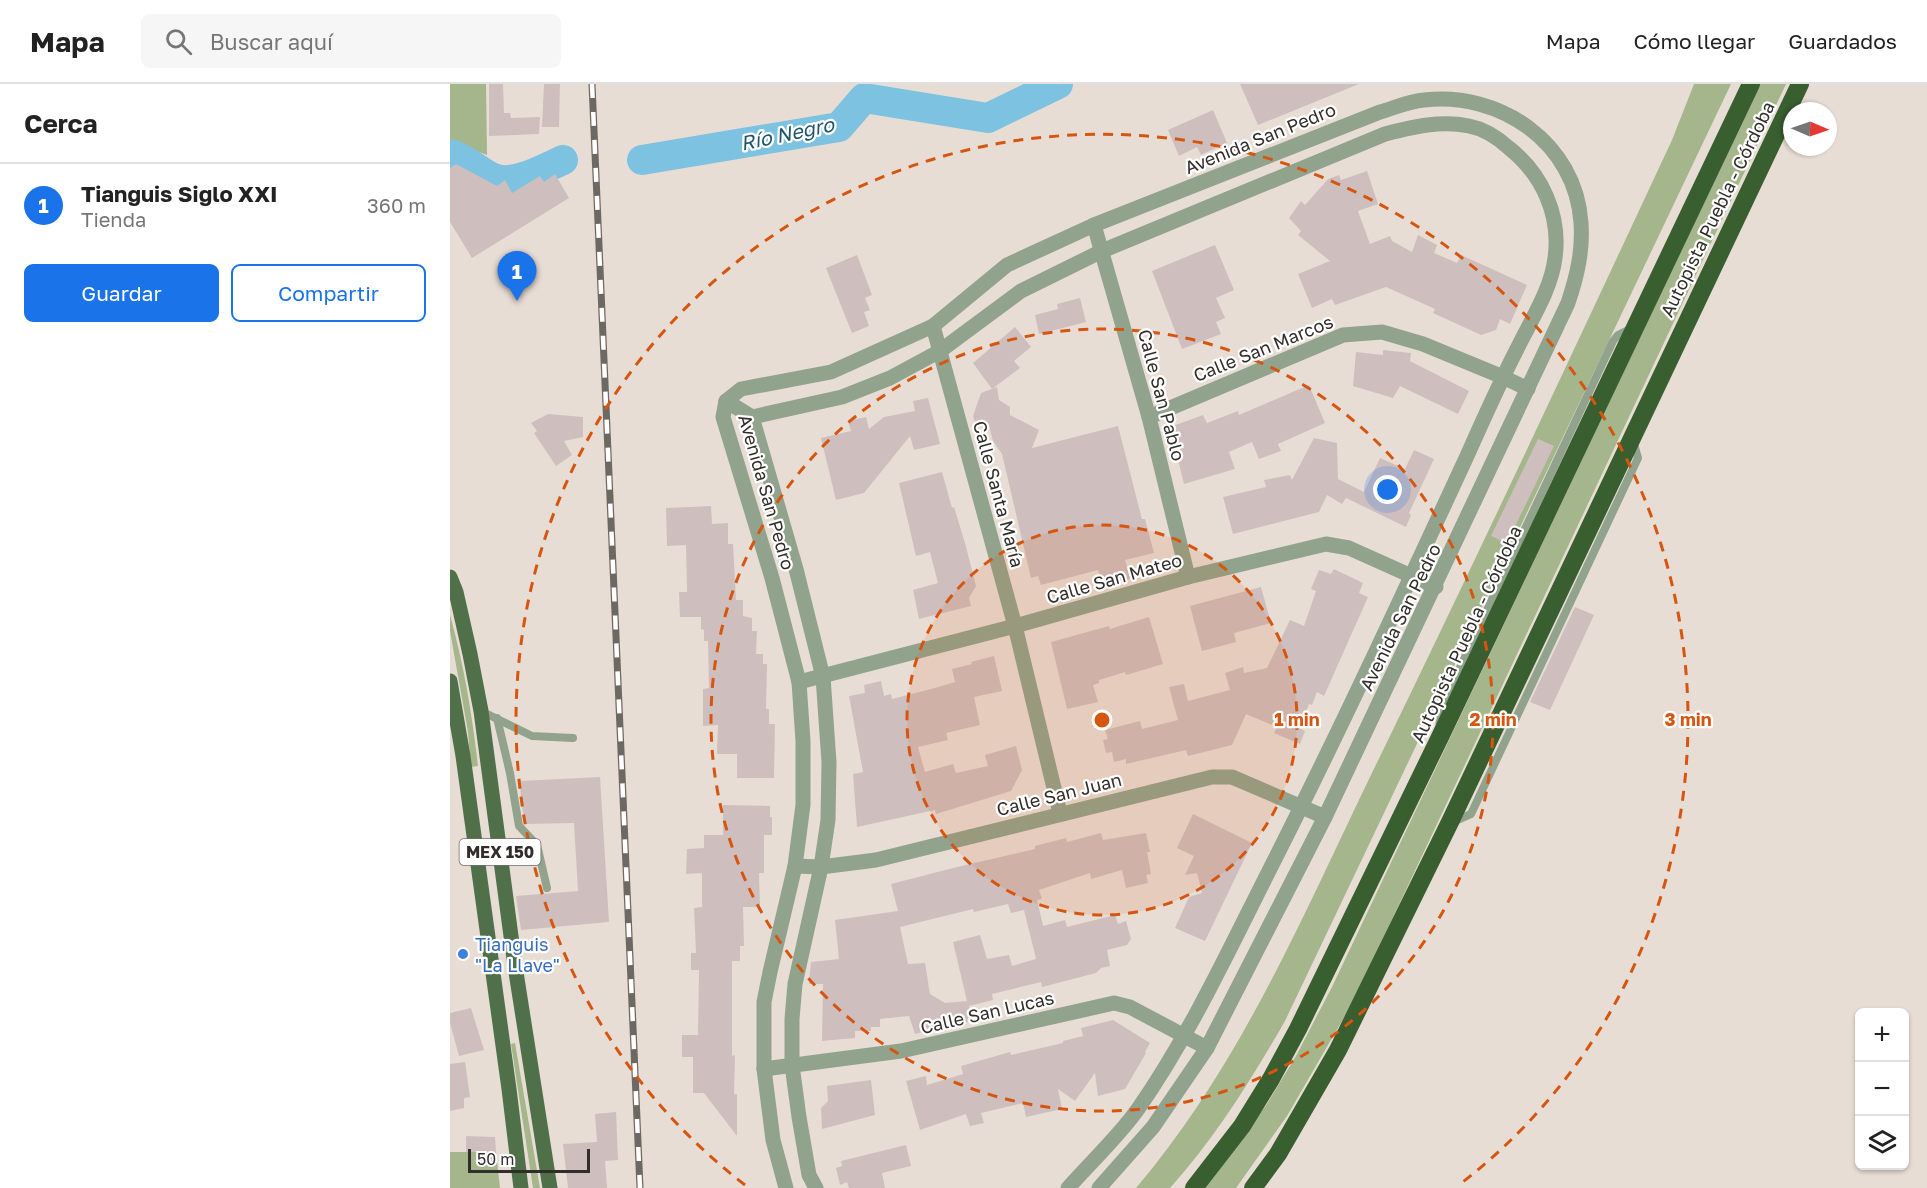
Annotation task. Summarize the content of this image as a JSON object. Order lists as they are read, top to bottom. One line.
{"streets":{"highway":["Autopista Puebla - Córdoba"],"main road":["MEX 150"],"street":["Avenida San Pedro","Calle San Marcos","Calle San Pablo","Calle Santa María","Calle San Mateo","Calle San Juan","Calle San Lucas"]},"crossings":[["Avenida San Pedro","Calle San Marcos"],["Avenida San Pedro","Calle San Pablo"],["Avenida San Pedro","Calle Santa María"],["Avenida San Pedro","Calle San Mateo"],["Avenida San Pedro","Calle San Juan"],["Avenida San Pedro","Calle San Lucas"],["Calle San Marcos","Calle San Pablo"],["Calle San Pablo","Calle San Mateo"],["Calle Santa María","Calle San Mateo"],["Calle Santa María","Calle San Juan"]],"water":["Río Negro"],"places":["Tianguis \"La Llave\""],"scale_bar":"50 m","north":"right","page":{"header":"Mapa","search":"Buscar aquí","nav":["Mapa","Cómo llegar","Guardados"],"heading":"Cerca","list":[{"mark":"1","name":"Tianguis Siglo XXI","note":"Tienda","value":"360 m"}],"buttons":["Guardar","Compartir"],"pins":"1","map_buttons":["+","−"],"scale":"50 m"},"rings":["1 min","2 min","3 min"]}
